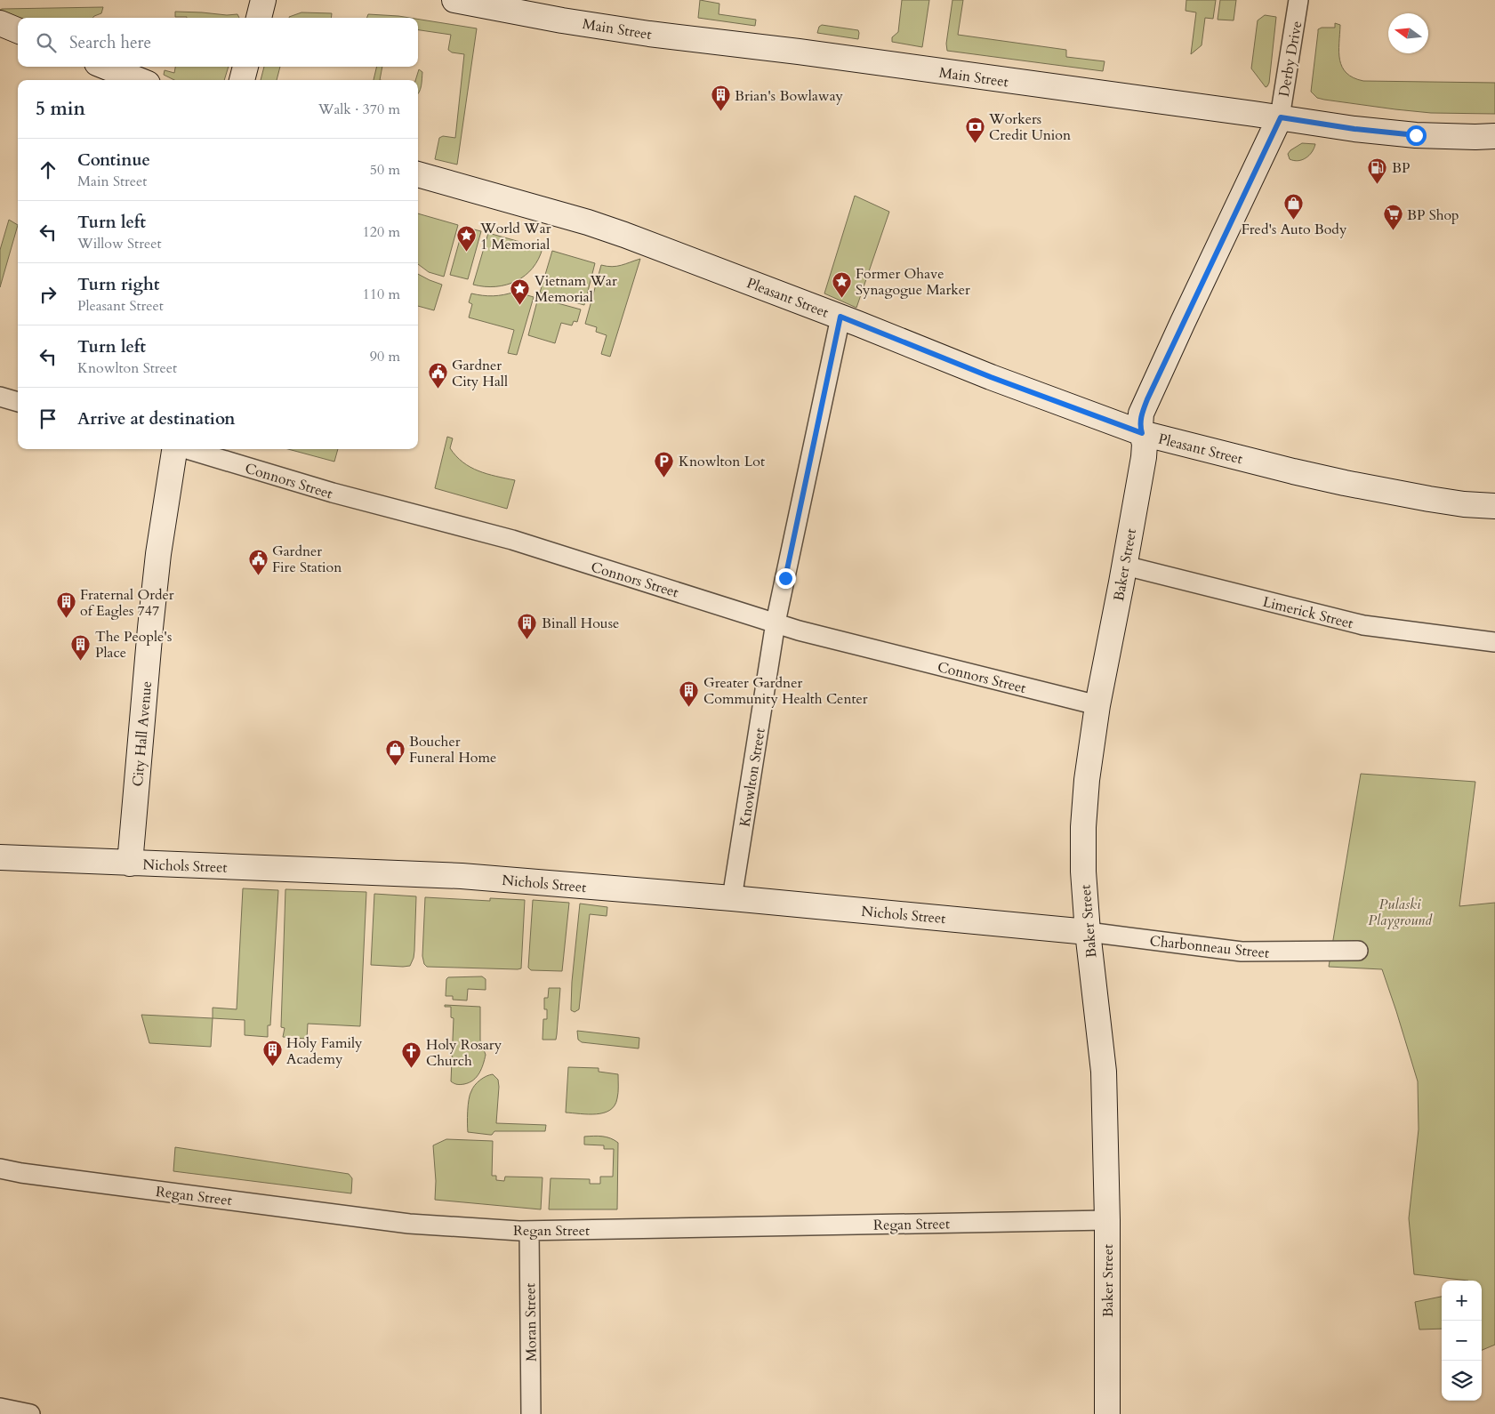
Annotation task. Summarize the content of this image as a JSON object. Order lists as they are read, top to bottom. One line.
{"streets":{"street":["Main Street","Derby Drive","Pleasant Street","Connors Street","Baker Street","Limerick Street","City Hall Avenue","Knowlton Street","Nichols Street","Charbonneau Street","Regan Street","Moran Street"]},"crossings":[["Main Street","Derby Drive"],["Main Street","Baker Street"],["Derby Drive","Baker Street"],["Pleasant Street","Baker Street"],["Pleasant Street","Knowlton Street"],["Connors Street","Baker Street"],["Connors Street","Knowlton Street"],["Baker Street","Limerick Street"],["Baker Street","Nichols Street"],["Baker Street","Charbonneau Street"],["Baker Street","Regan Street"],["City Hall Avenue","Nichols Street"],["Knowlton Street","Nichols Street"],["Nichols Street","Charbonneau Street"],["Regan Street","Moran Street"]],"parks":["Pulaski Playground"],"places":{"building":["Brian's Bowlaway","Fraternal Order of Eagles 747","Binall House","The People's Place","Greater Gardner Community Health Center","Holy Family Academy"],"bank":["Workers Credit Union"],"fuel station":["BP"],"shop":["Fred's Auto Body","Boucher Funeral Home"],"supermarket":["BP Shop"],"place":["World War 1 Memorial","Former Ohave Synagogue Marker","Vietnam War Memorial"],"public building":["Gardner City Hall","Gardner Fire Station"],"parking":["Knowlton Lot"],"church":["Holy Rosary Church"]},"north":"left","page":{"search":"Search here","heading":["5 min","Walk · 370 m"],"list":[["Continue","Main Street","50 m"],["Turn left","Willow Street","120 m"],["Turn right","Pleasant Street","110 m"],["Turn left","Knowlton Street","90 m"],"Arrive at destination"],"map_buttons":["+","−"]}}
